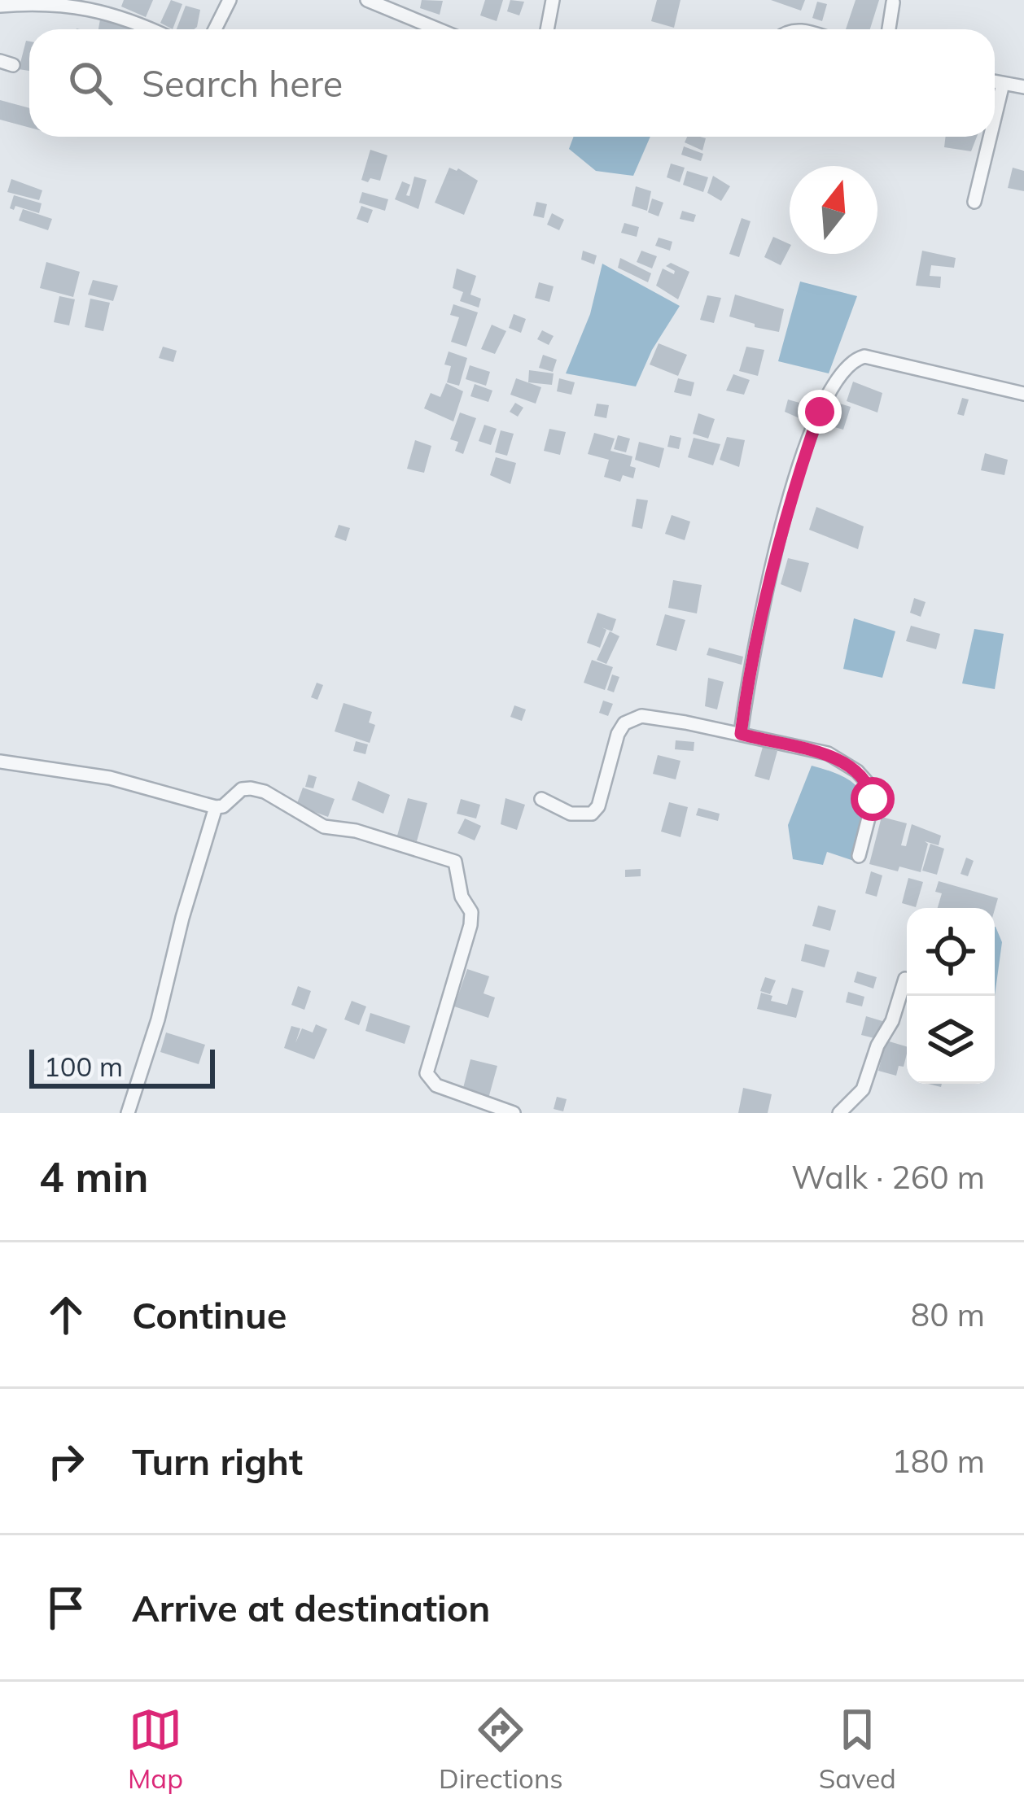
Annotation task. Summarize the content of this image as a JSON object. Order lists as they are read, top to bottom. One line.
{"scale_bar":"100 m","north":"top","page":{"search":"Search here","scale":"100 m","heading":["4 min","Walk · 260 m"],"list":[["Continue","80 m"],["Turn right","180 m"],"Arrive at destination"],"nav":["Map","Directions","Saved"]}}
